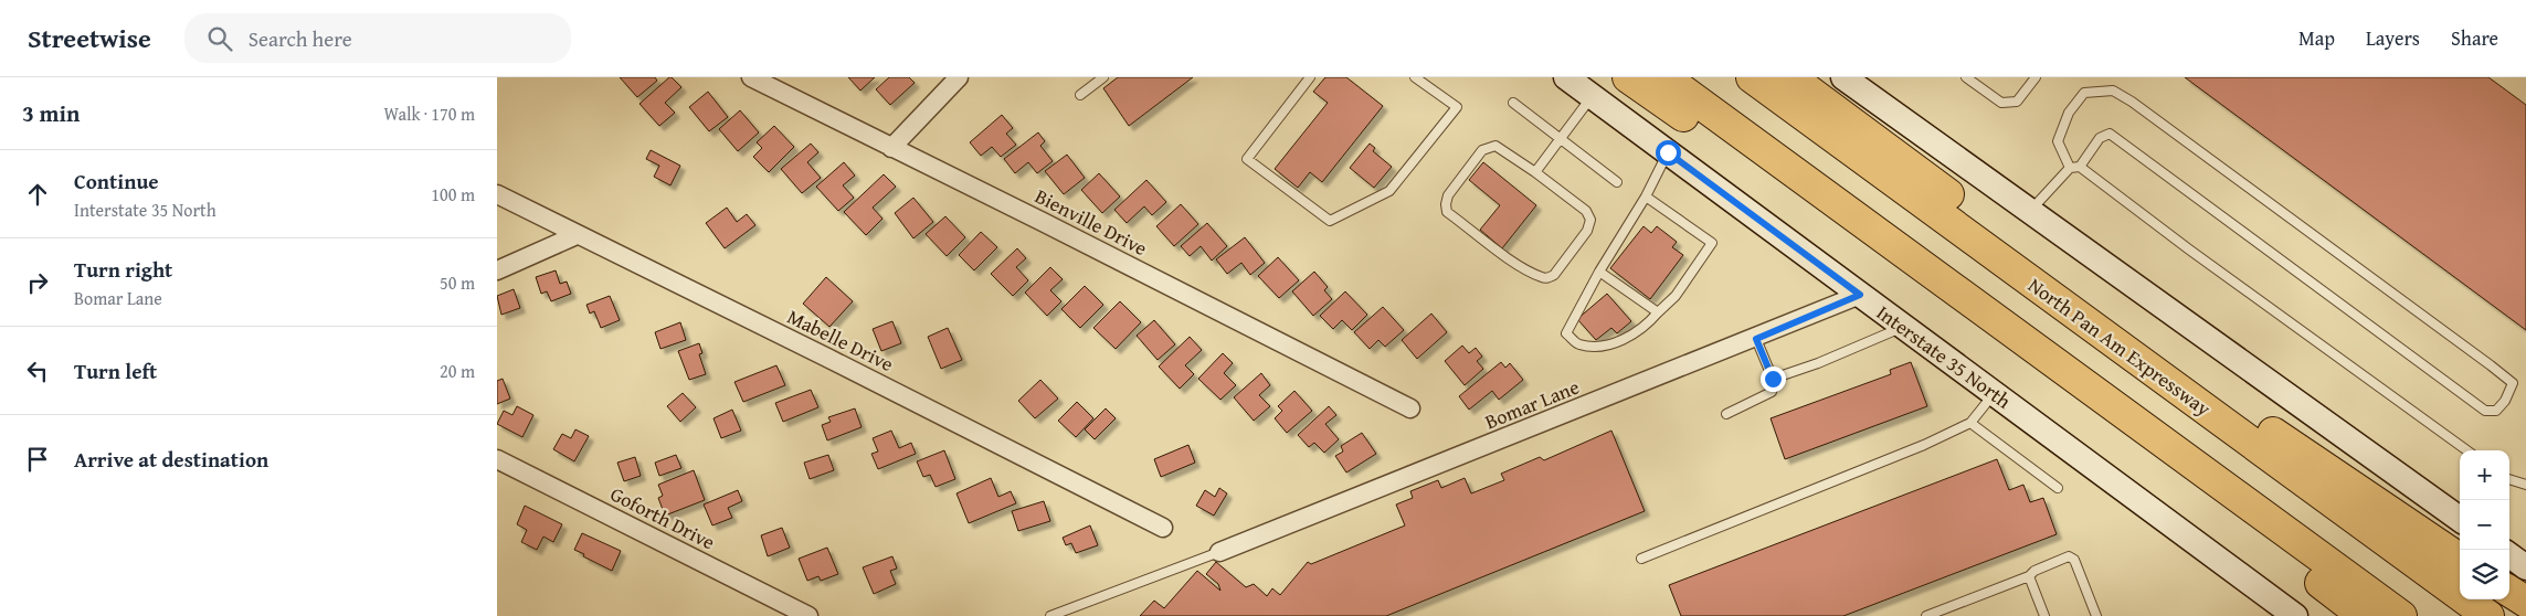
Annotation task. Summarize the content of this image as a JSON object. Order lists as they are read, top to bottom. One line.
{"streets":{"highway":["North Pan Am Expressway"],"main road":["Interstate 35 North"],"street":["Bienville Drive","Mabelle Drive","Bomar Lane","Goforth Drive"]},"crossings":[["Interstate 35 North","Bomar Lane"]],"page":{"header":"Streetwise","search":"Search here","nav":["Map","Layers","Share"],"heading":["3 min","Walk · 170 m"],"list":[["Continue","Interstate 35 North","100 m"],["Turn right","Bomar Lane","50 m"],["Turn left","20 m"],"Arrive at destination"],"map_buttons":["+","−"]}}
